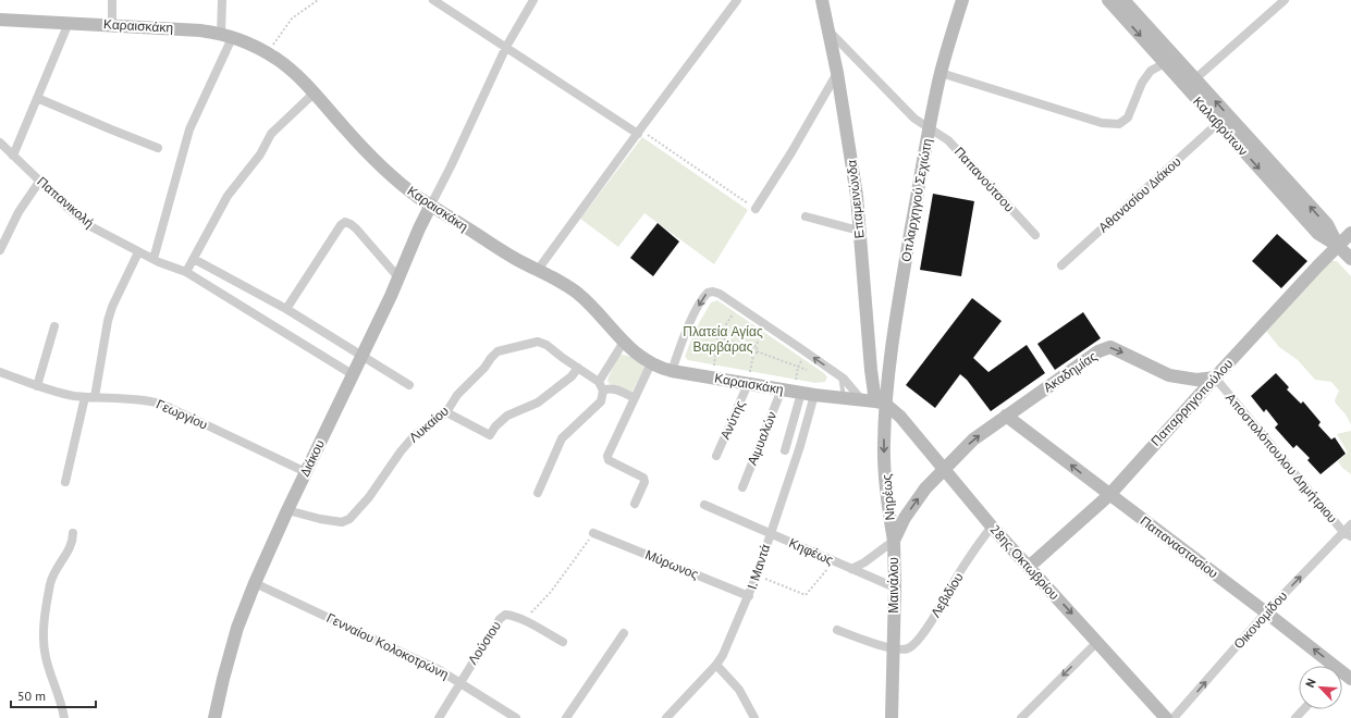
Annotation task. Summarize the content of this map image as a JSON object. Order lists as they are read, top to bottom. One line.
{"streets":{"street":["Καραισκάκη","Καλαβρύτων","Παπανούτσου","Αθανασίου Διάκου","Επαμεινώνδα","Οπλαρχηγού Σεχιώτη","Παπανικολή","Ακαδημίας","Παπαρρηγοπούλου","Γεωργίου","Ανύτης","Λυκαίου","Αιμυαλών","Διάκου","Αποστολόπουλου Δημήτριου","Νηρέως","Παπαναστασίου","Κηφέως","28ης Οκτωβρίου","Μύρωνος","Ι. Μαντά","Μαινάλου","Λεβιδίου","Οικονομίδου","Λούσιου","Γενναίου Κολοκοτρώνη"]},"crossings":[["Καραισκάκη","Επαμεινώνδα"],["Καραισκάκη","Οπλαρχηγού Σεχιώτη"],["Καραισκάκη","Ανύτης"],["Καραισκάκη","Αιμυαλών"],["Καραισκάκη","Διάκου"],["Καραισκάκη","Νηρέως"],["Καραισκάκη","28ης Οκτωβρίου"],["Καραισκάκη","Ι. Μαντά"],["Καλαβρύτων","Αθανασίου Διάκου"],["Καλαβρύτων","Παπαρρηγοπούλου"],["Παπανούτσου","Επαμεινώνδα"],["Παπανούτσου","Οπλαρχηγού Σεχιώτη"],["Επαμεινώνδα","Οπλαρχηγού Σεχιώτη"],["Επαμεινώνδα","Νηρέως"],["Επαμεινώνδα","28ης Οκτωβρίου"],["Οπλαρχηγού Σεχιώτη","Νηρέως"],["Οπλαρχηγού Σεχιώτη","28ης Οκτωβρίου"],["Παπανικολή","Διάκου"],["Ακαδημίας","Παπαρρηγοπούλου"],["Ακαδημίας","Αποστολόπουλου Δημήτριου"],["Ακαδημίας","Παπαναστασίου"],["Ακαδημίας","28ης Οκτωβρίου"],["Ακαδημίας","Μαινάλου"],["Παπαρρηγοπούλου","Αποστολόπουλου Δημήτριου"],["Παπαρρηγοπούλου","Παπαναστασίου"],["Παπαρρηγοπούλου","28ης Οκτωβρίου"],["Γεωργίου","Διάκου"],["Λυκαίου","Διάκου"],["Διάκου","Γενναίου Κολοκοτρώνη"],["Αποστολόπουλου Δημήτριου","Οικονομίδου"],["Νηρέως","28ης Οκτωβρίου"],["Νηρέως","Μαινάλου"],["Παπαναστασίου","Οικονομίδου"],["Κηφέως","Ι. Μαντά"],["Κηφέως","Μαινάλου"],["28ης Οκτωβρίου","Μαινάλου"],["28ης Οκτωβρίου","Λεβιδίου"],["Μύρωνος","Ι. Μαντά"],["Μαινάλου","Λεβιδίου"],["Λούσιου","Γενναίου Κολοκοτρώνη"]],"one_way":["Ακαδημίας","Νηρέως","Παπαναστασίου","Οικονομίδου"],"parks":["Πλατεία Αγίας Βαρβάρας"],"scale_bar":"50 m","north":"top left"}
